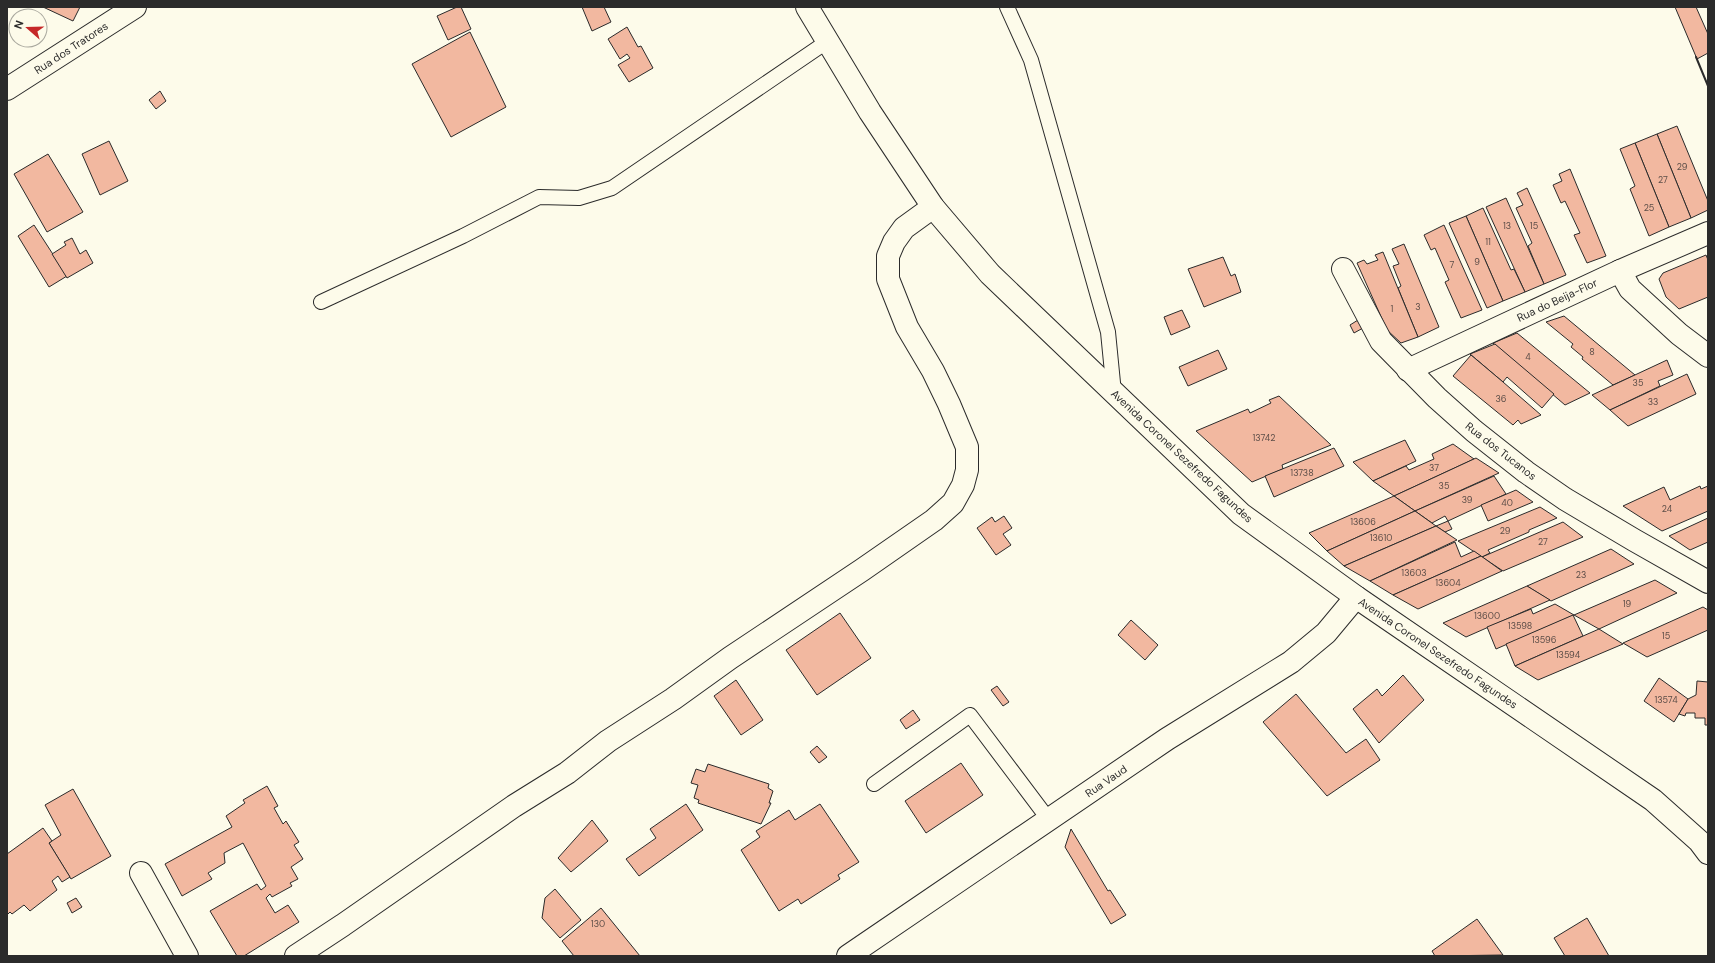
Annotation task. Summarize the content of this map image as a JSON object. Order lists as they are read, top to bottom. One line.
{"streets":{"street":["Rua dos Tratores","Rua do Beija-Flor","Rua dos Tucanos","Avenida Coronel Sezefredo Fagundes","Rua Vaud"]},"crossings":[["Rua do Beija-Flor","Rua dos Tucanos"],["Avenida Coronel Sezefredo Fagundes","Rua Vaud"]],"house_numbers":["29","27","25","13","15","11","9","7","3","1","8","4","35","36","33","13742","37","13738","35","39","40","24","13606","29","13610","27","13603","23","13604","19","13600","13598","15","13596","13594","13574","130"],"north":"left"}
